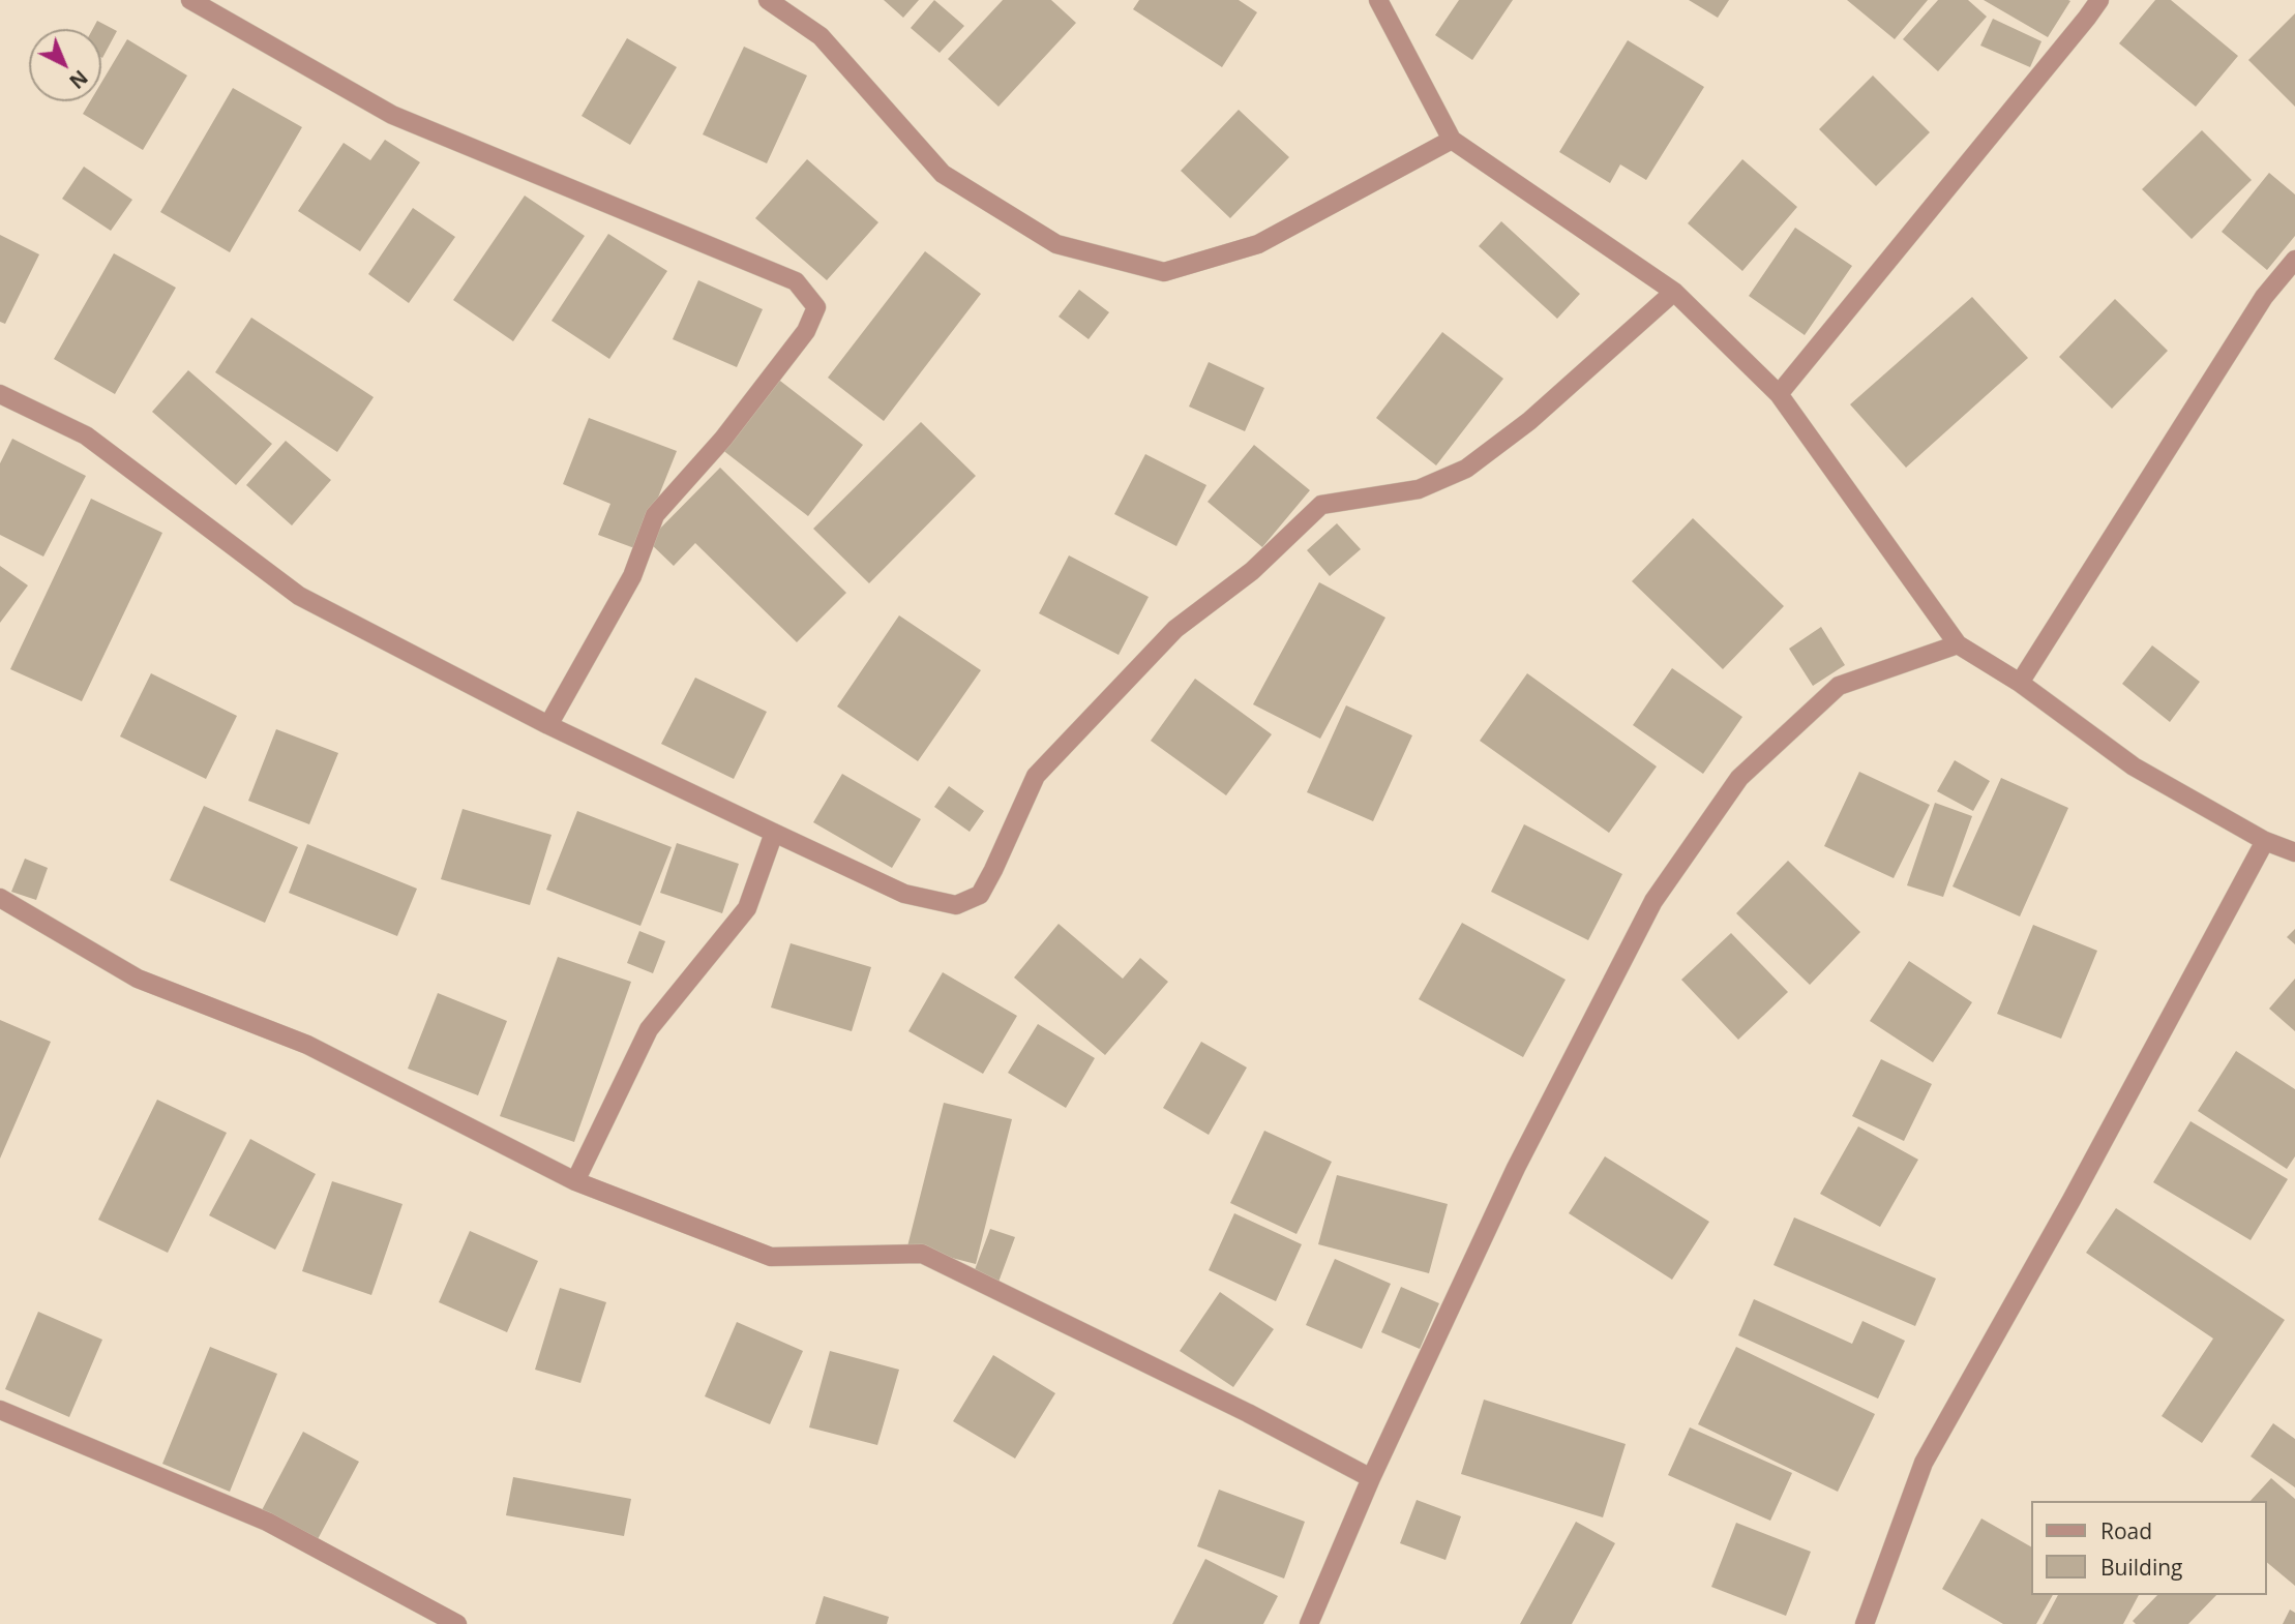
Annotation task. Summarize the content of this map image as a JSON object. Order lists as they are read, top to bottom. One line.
{"legend":["Road","Building"],"north":"bottom right"}
